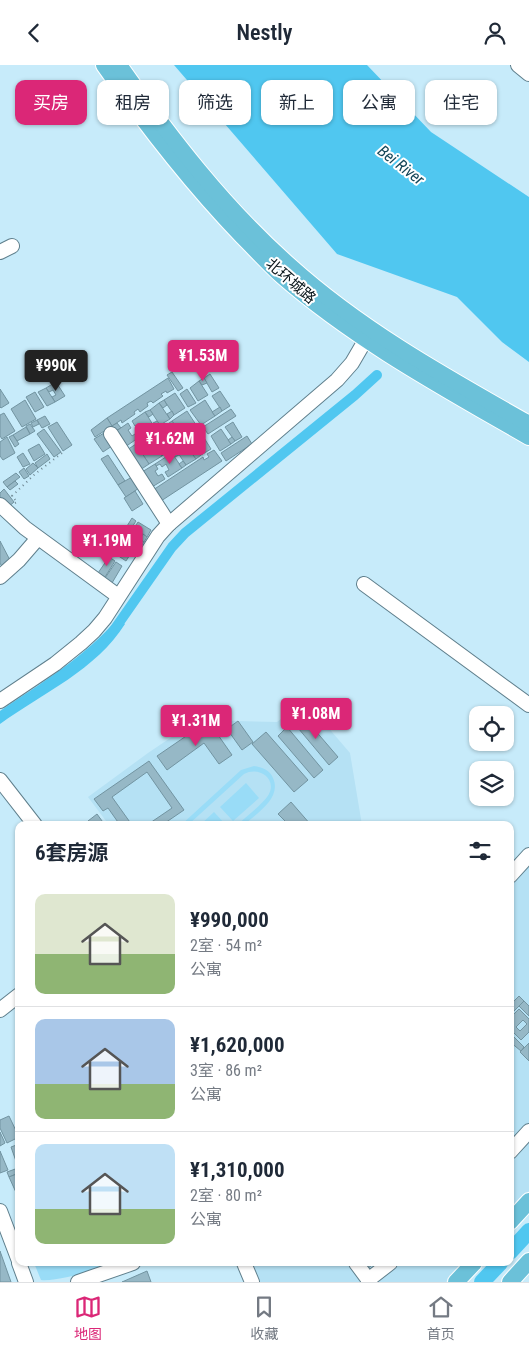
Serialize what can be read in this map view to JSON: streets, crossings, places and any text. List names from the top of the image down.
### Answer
{
  "streets": {
    "main road": ["北环城路"]
  },
  "water": ["Bei River"],
  "page": {
    "header": "Nestly",
    "chip": [
      "买房",
      "租房",
      "筛选",
      "新上",
      "公寓",
      "住宅"
    ],
    "price": [
      "¥1.53M",
      "¥990K",
      "¥1.62M",
      "¥1.19M",
      "¥1.08M",
      "¥1.31M"
    ],
    "heading": "6套房源",
    "list": [
      {
        "name": "¥990,000",
        "note": "2室 · 54 m² · 公寓"
      },
      {
        "name": "¥1,620,000",
        "note": "3室 · 86 m² · 公寓"
      },
      {
        "name": "¥1,310,000",
        "note": "2室 · 80 m² · 公寓"
      }
    ],
    "tabs": ["地图", "收藏", "首页"]
  }
}
